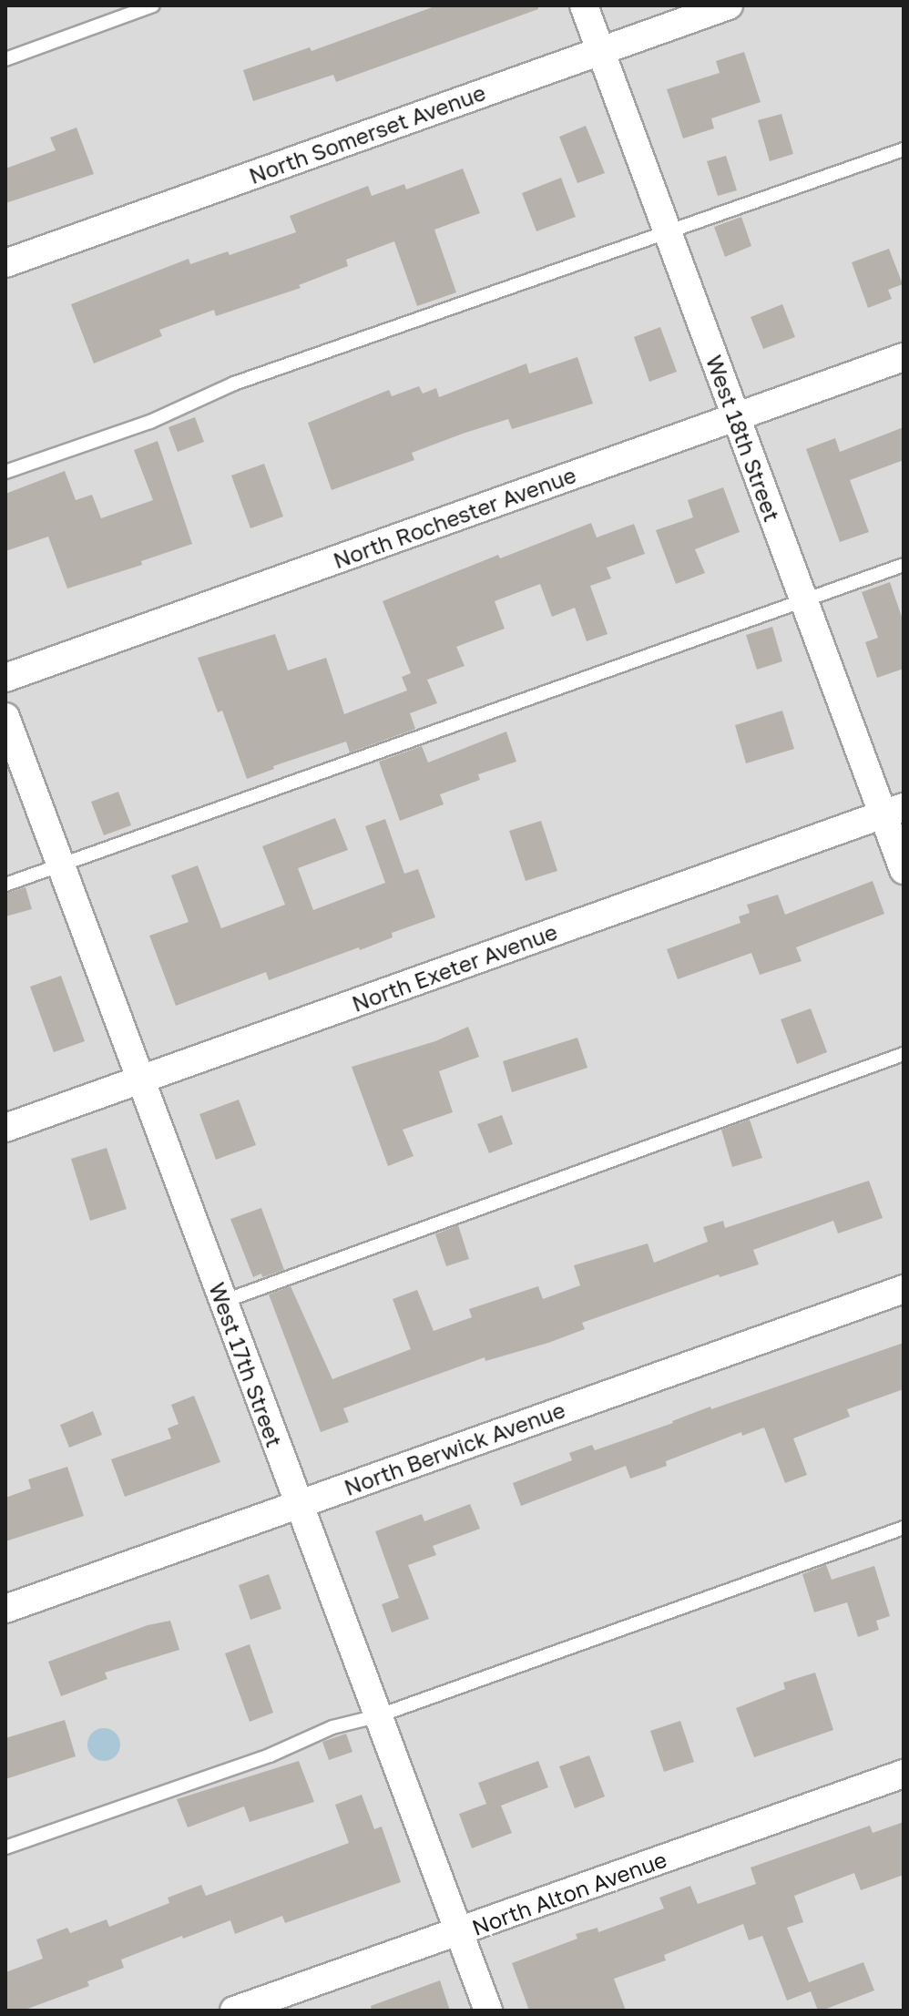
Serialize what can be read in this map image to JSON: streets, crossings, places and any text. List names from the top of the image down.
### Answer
{
  "streets": {
    "street": [
      "North Somerset Avenue",
      "West 18th Street",
      "North Rochester Avenue",
      "North Exeter Avenue",
      "West 17th Street",
      "North Berwick Avenue",
      "North Alton Avenue"
    ]
  },
  "crossings": [
    ["North Somerset Avenue", "West 18th Street"],
    ["West 18th Street", "North Rochester Avenue"],
    ["West 18th Street", "North Exeter Avenue"],
    ["North Exeter Avenue", "West 17th Street"],
    ["West 17th Street", "North Berwick Avenue"],
    ["West 17th Street", "North Alton Avenue"]
  ]
}
